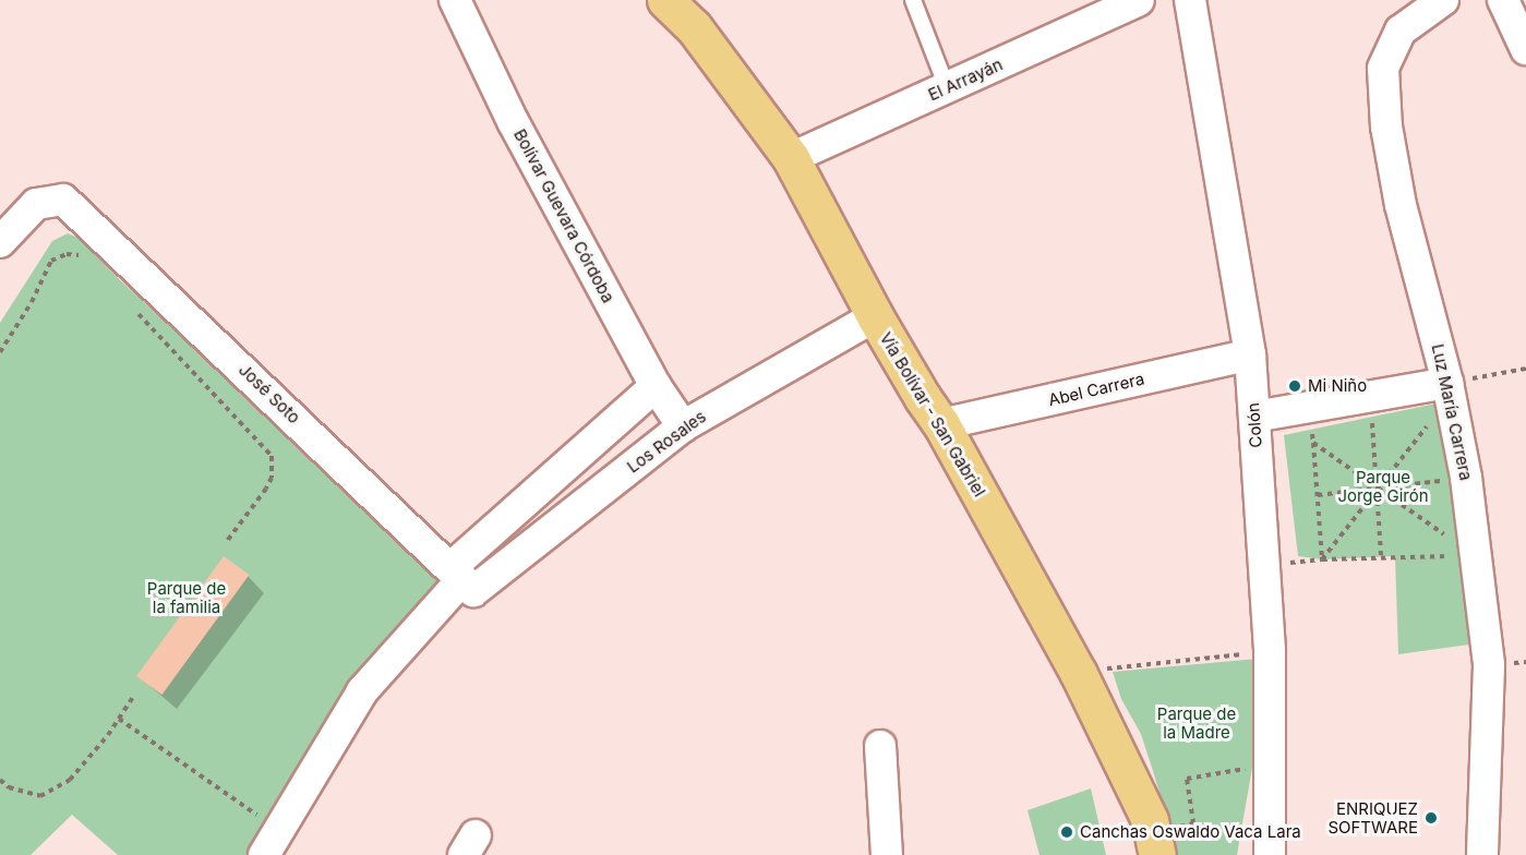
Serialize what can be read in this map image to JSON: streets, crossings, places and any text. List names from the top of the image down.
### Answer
{
  "streets": {
    "highway": ["Vía Bolívar - San Gabriel"],
    "street": [
      "El Arrayán",
      "Bolívar Guevara Córdoba",
      "Abel Carrera",
      "José Soto",
      "Luz María Carrera",
      "Colón",
      "Los Rosales"
    ]
  },
  "crossings": [
    ["El Arrayán", "Vía Bolívar - San Gabriel"],
    ["Bolívar Guevara Córdoba", "Los Rosales"],
    ["Abel Carrera", "Vía Bolívar - San Gabriel"],
    ["Abel Carrera", "Colón"],
    ["José Soto", "Los Rosales"],
    ["Vía Bolívar - San Gabriel", "Los Rosales"]
  ],
  "parks": ["Parque Jorge Girón", "Parque de la familia", "Parque de la Madre"],
  "places": ["Mi Niño", "ENRIQUEZ SOFTWARE", "Canchas Oswaldo Vaca Lara"]
}
